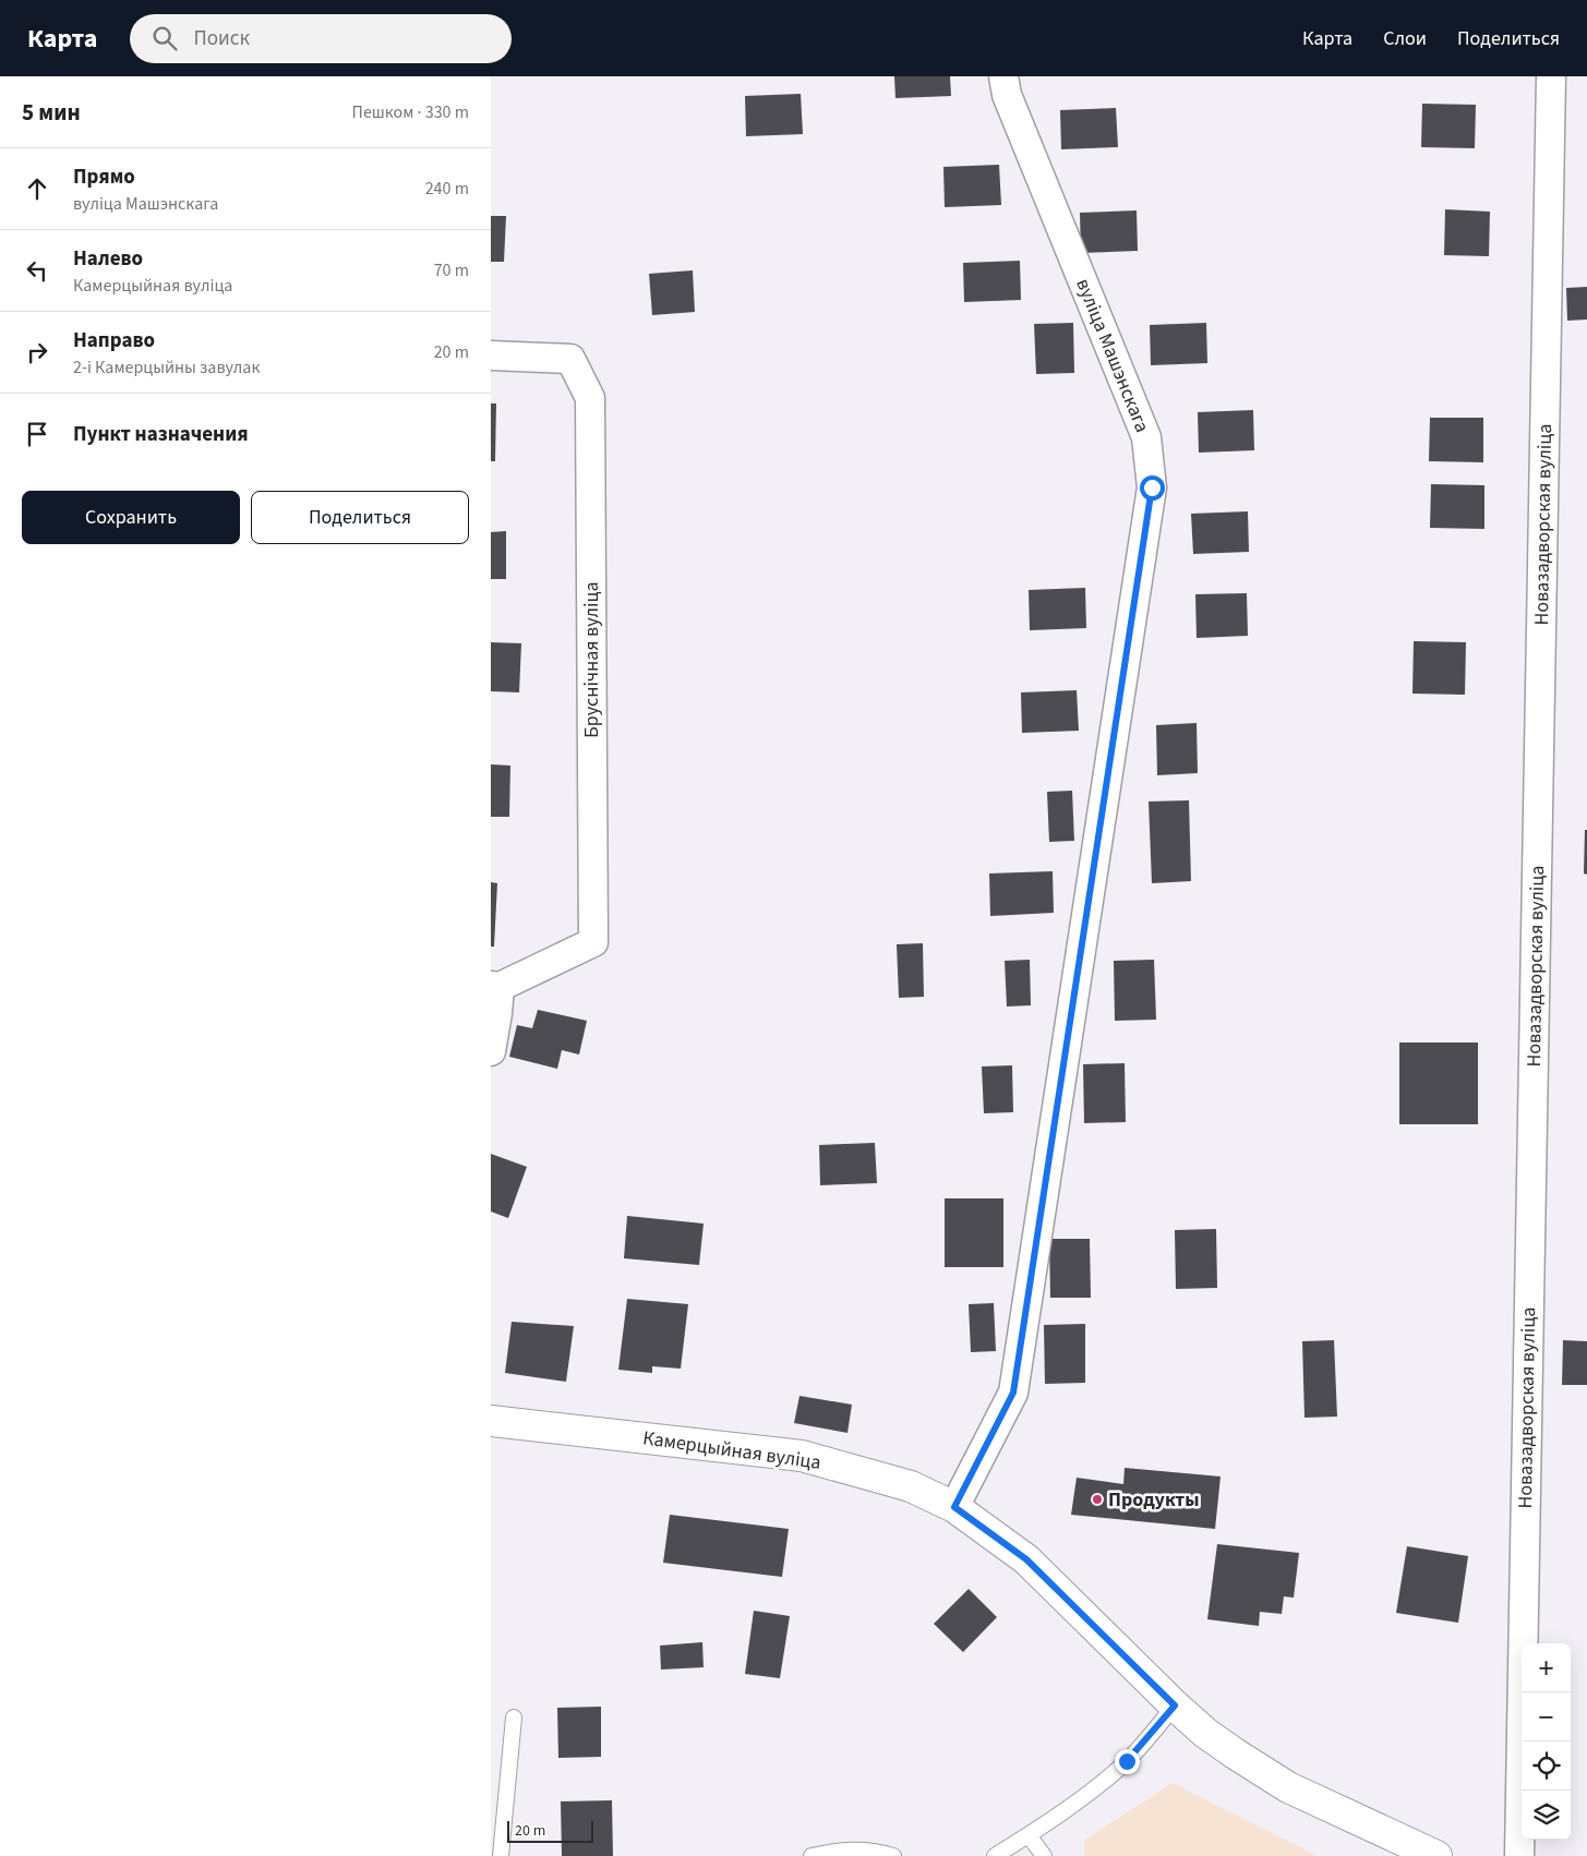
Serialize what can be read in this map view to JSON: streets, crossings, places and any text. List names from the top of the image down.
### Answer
{
  "streets": {
    "main road": ["Камерцыйная вуліца"],
    "street": ["вуліца Машэнскага", "Новазадворская вуліца", "Бруснічная вуліца"]
  },
  "crossings": [
    ["вуліца Машэнскага", "Камерцыйная вуліца"]
  ],
  "places": ["Продукты"],
  "scale_bar": "20 m",
  "page": {
    "header": "Карта",
    "search": "Поиск",
    "nav": ["Карта", "Слои", "Поделиться"],
    "heading": ["5 мин", "Пешком · 330 m"],
    "list": [
      ["Прямо", "вуліца Машэнскага", "240 m"],
      ["Налево", "Камерцыйная вуліца", "70 m"],
      ["Направо", "2-і Камерцыйны завулак", "20 m"],
      "Пункт назначения"
    ],
    "buttons": ["Сохранить", "Поделиться"],
    "map_buttons": ["+", "−"],
    "scale": "20 m"
  }
}
